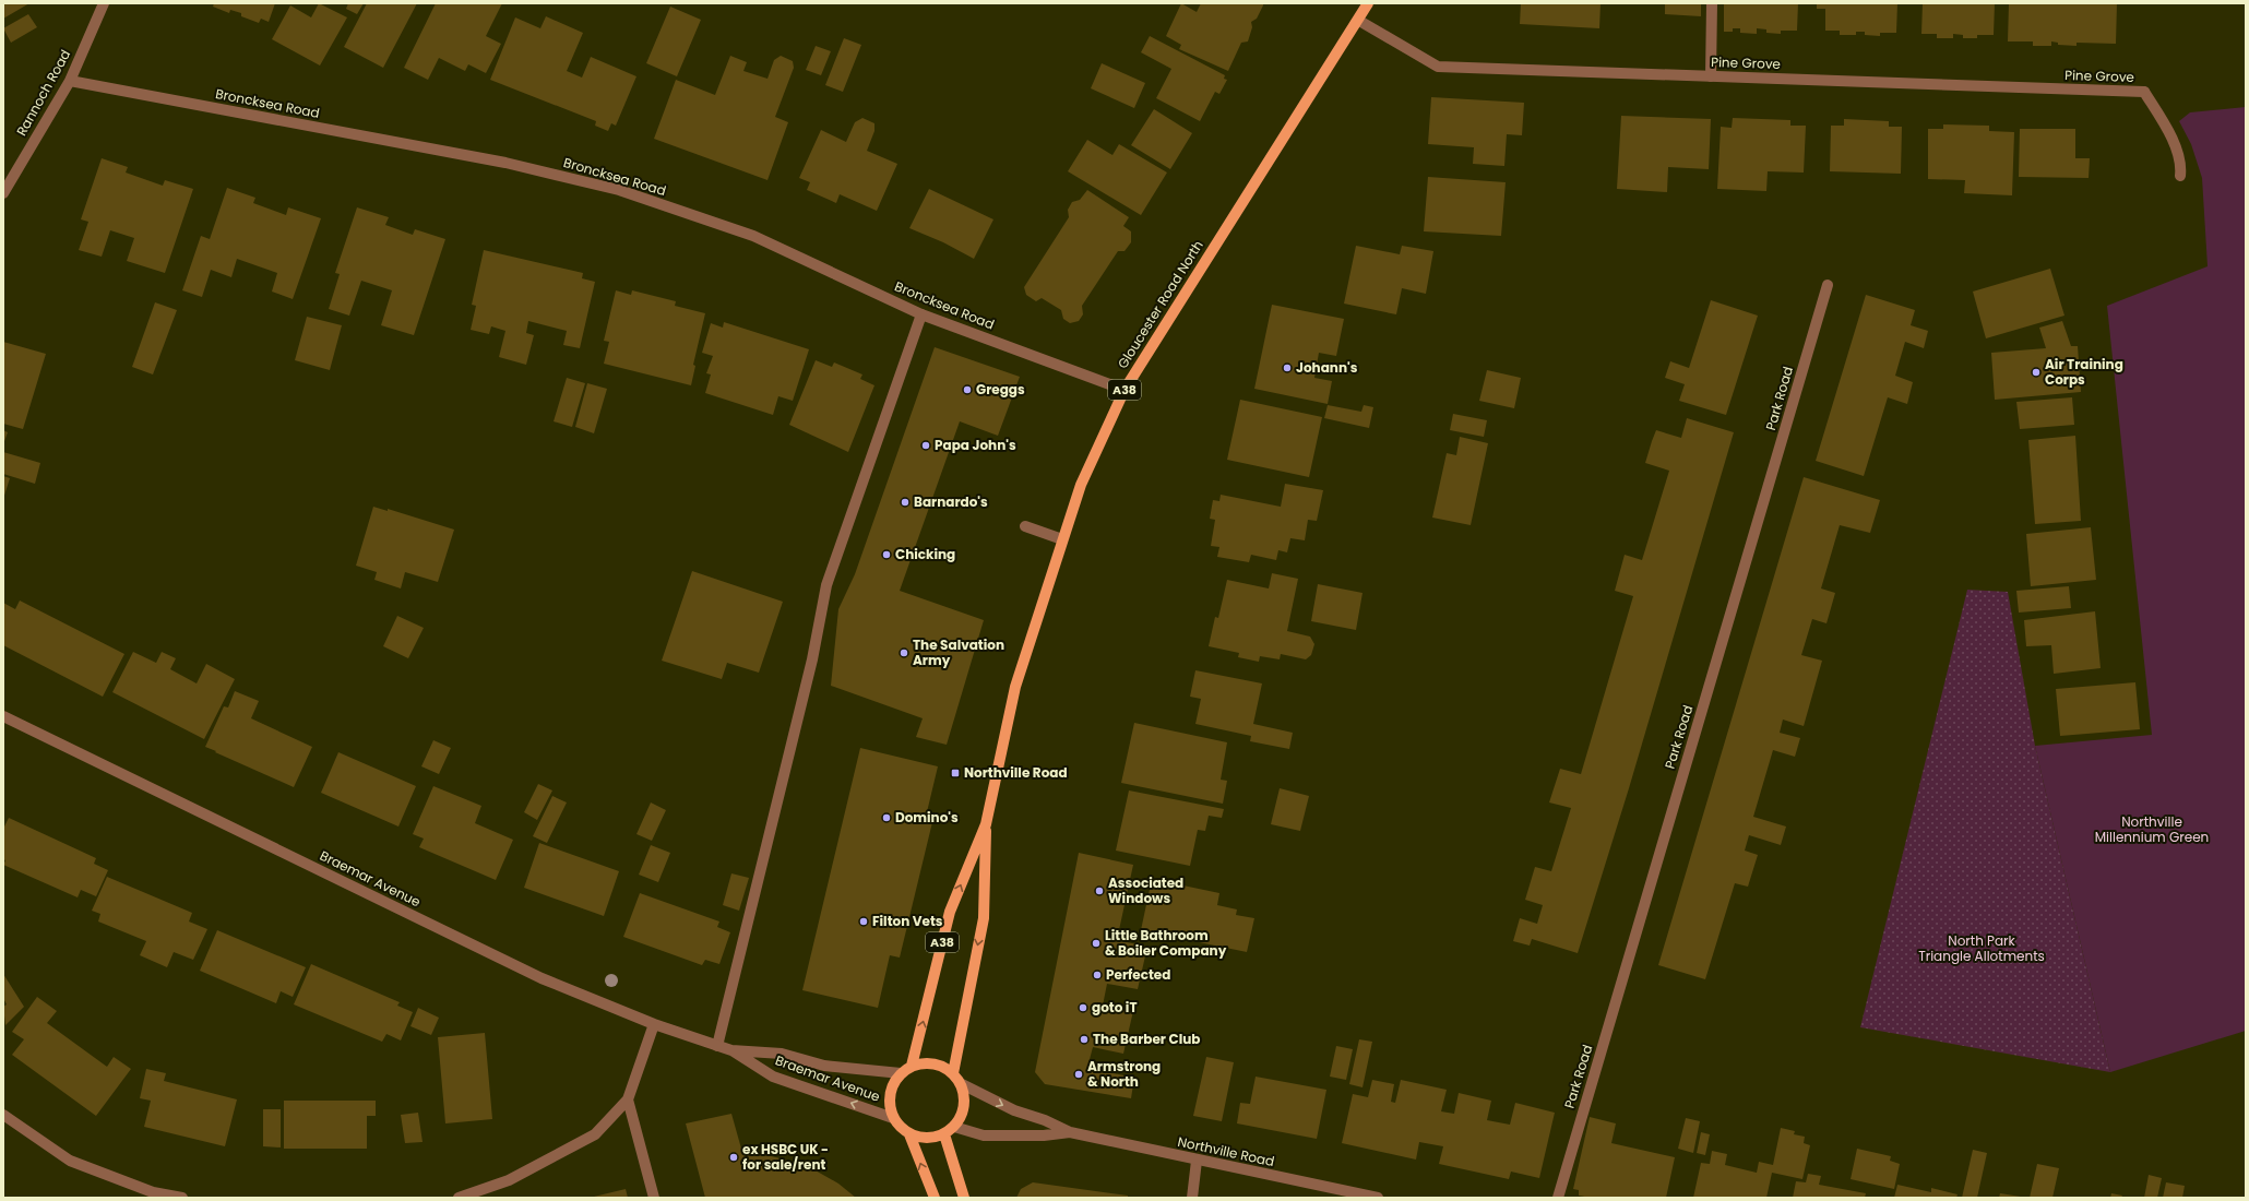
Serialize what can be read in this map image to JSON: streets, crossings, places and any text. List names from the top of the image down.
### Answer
{
  "streets": {
    "main road": ["Gloucester Road North", "A38"],
    "street": [
      "Pine Grove",
      "Rannoch Road",
      "Broncksea Road",
      "Park Road",
      "Braemar Avenue",
      "Northville Road"
    ]
  },
  "crossings": [
    ["Pine Grove", "Gloucester Road North"],
    ["Rannoch Road", "Broncksea Road"],
    ["Broncksea Road", "Gloucester Road North"],
    ["Gloucester Road North", "Braemar Avenue"],
    ["Gloucester Road North", "Northville Road"],
    ["Braemar Avenue", "Northville Road"]
  ],
  "parks": ["Northville Millennium Green", "North Park Triangle Allotments"],
  "places": {
    "other": [
      "Johann's",
      "Air Training Corps",
      "Greggs",
      "Papa John's",
      "Barnardo's",
      "Chicking",
      "The Salvation Army",
      "Domino's",
      "Associated Windows",
      "Filton Vets",
      "Little Bathroom & Boiler Company",
      "Perfected",
      "goto iT",
      "The Barber Club",
      "Armstrong & North",
      "ex HSBC UK - for sale/rent"
    ],
    "transit": ["Northville Road"]
  }
}
